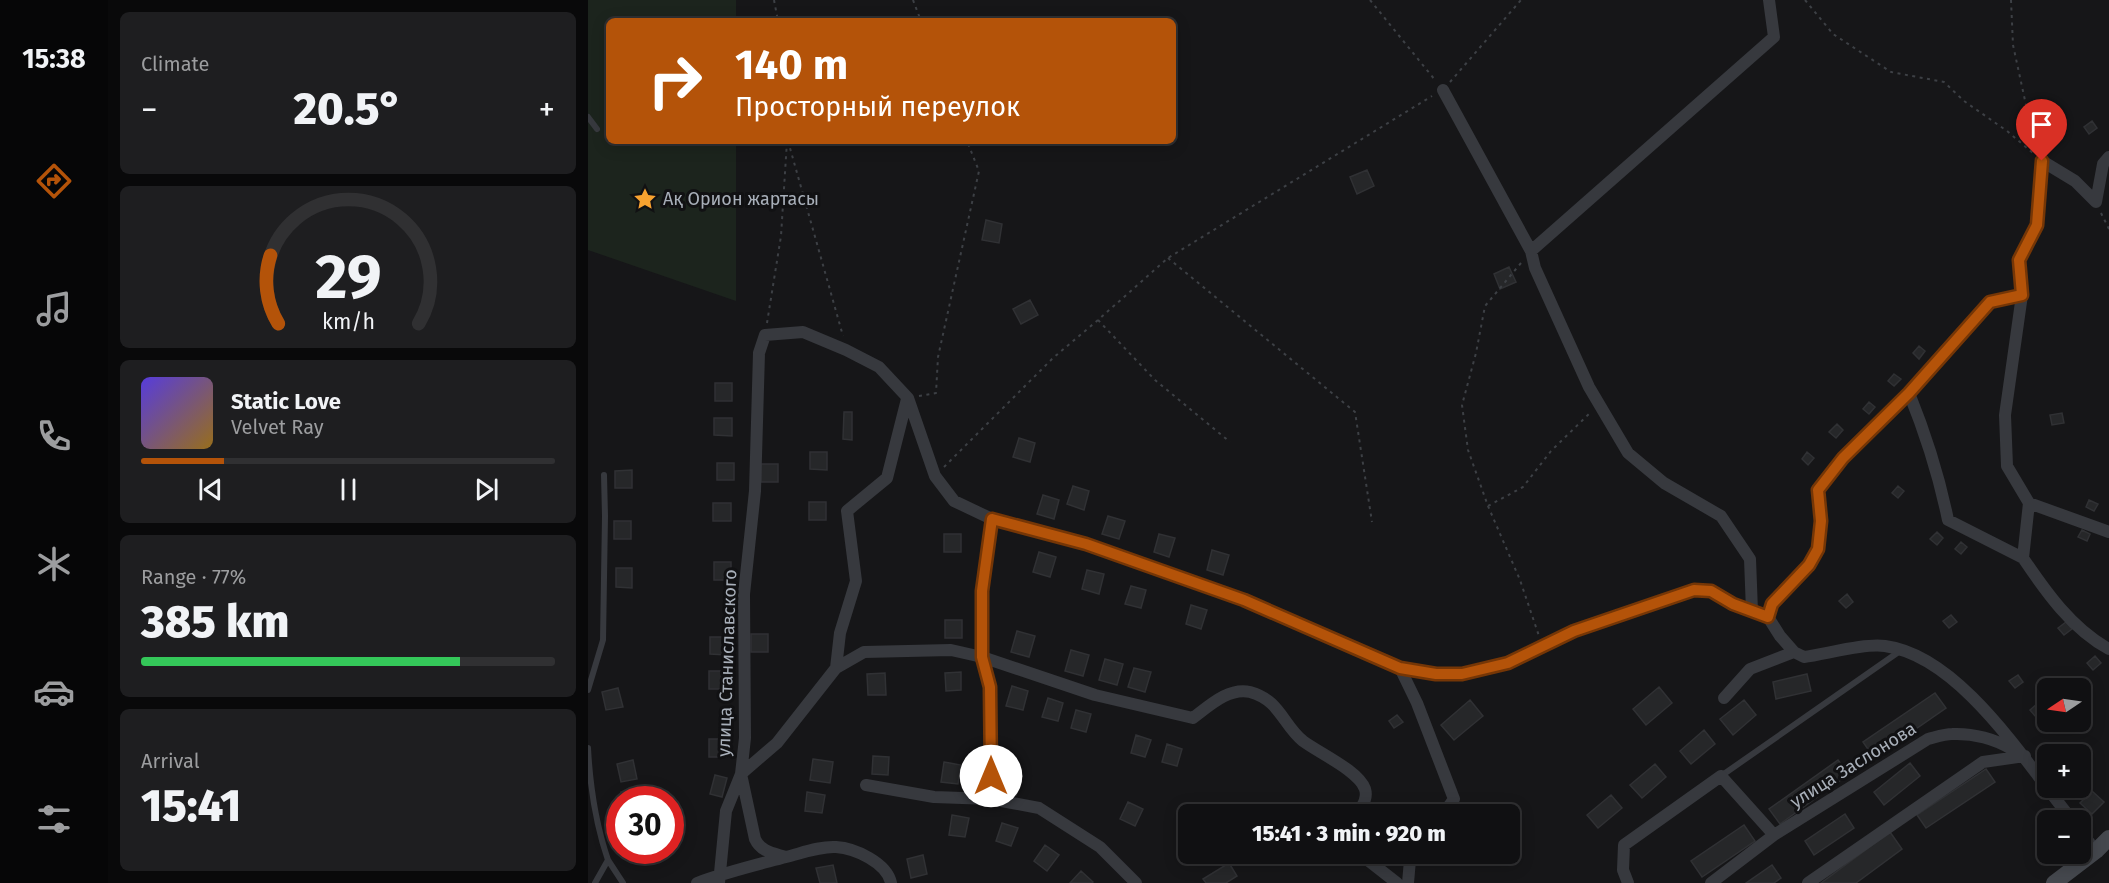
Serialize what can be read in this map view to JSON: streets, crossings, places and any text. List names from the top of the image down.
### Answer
{
  "streets": {
    "street": ["улица Станиславского", "улица Заслонова"]
  },
  "places": {
    "place": ["Ақ Орион жартасы"]
  },
  "north": "left",
  "page": {
    "tabs": "15:38",
    "tile": [
      "Climate",
      ["Range · 77%", "385 km"],
      ["Arrival", "15:41"]
    ],
    "turn": ["140 m", "Просторный переулок"],
    "heat": ["−", "20.5°", "+"],
    "song": ["Static Love", "Velvet Ray"],
    "map_buttons": ["+", "−"],
    "limit": "30",
    "trip": "15:41 · 3 min · 920 m",
    "gauge": ["29", "km/h"]
  }
}
